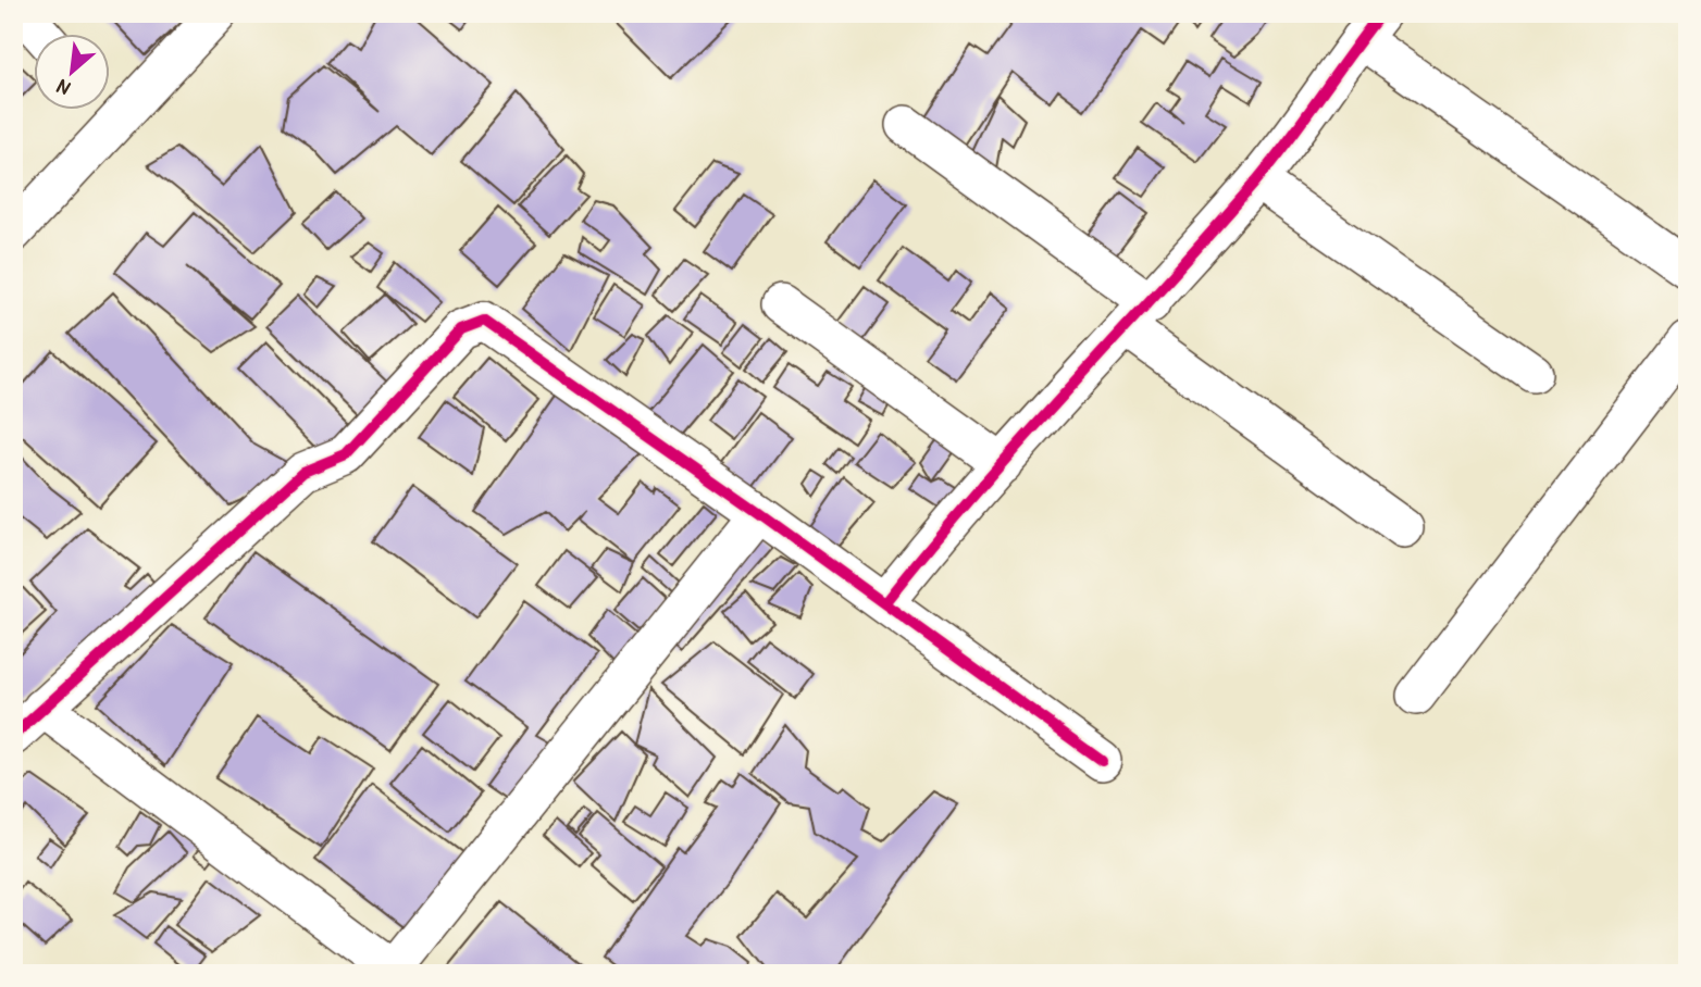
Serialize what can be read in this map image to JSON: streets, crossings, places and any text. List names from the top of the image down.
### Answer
{
  "north": "bottom left"
}
